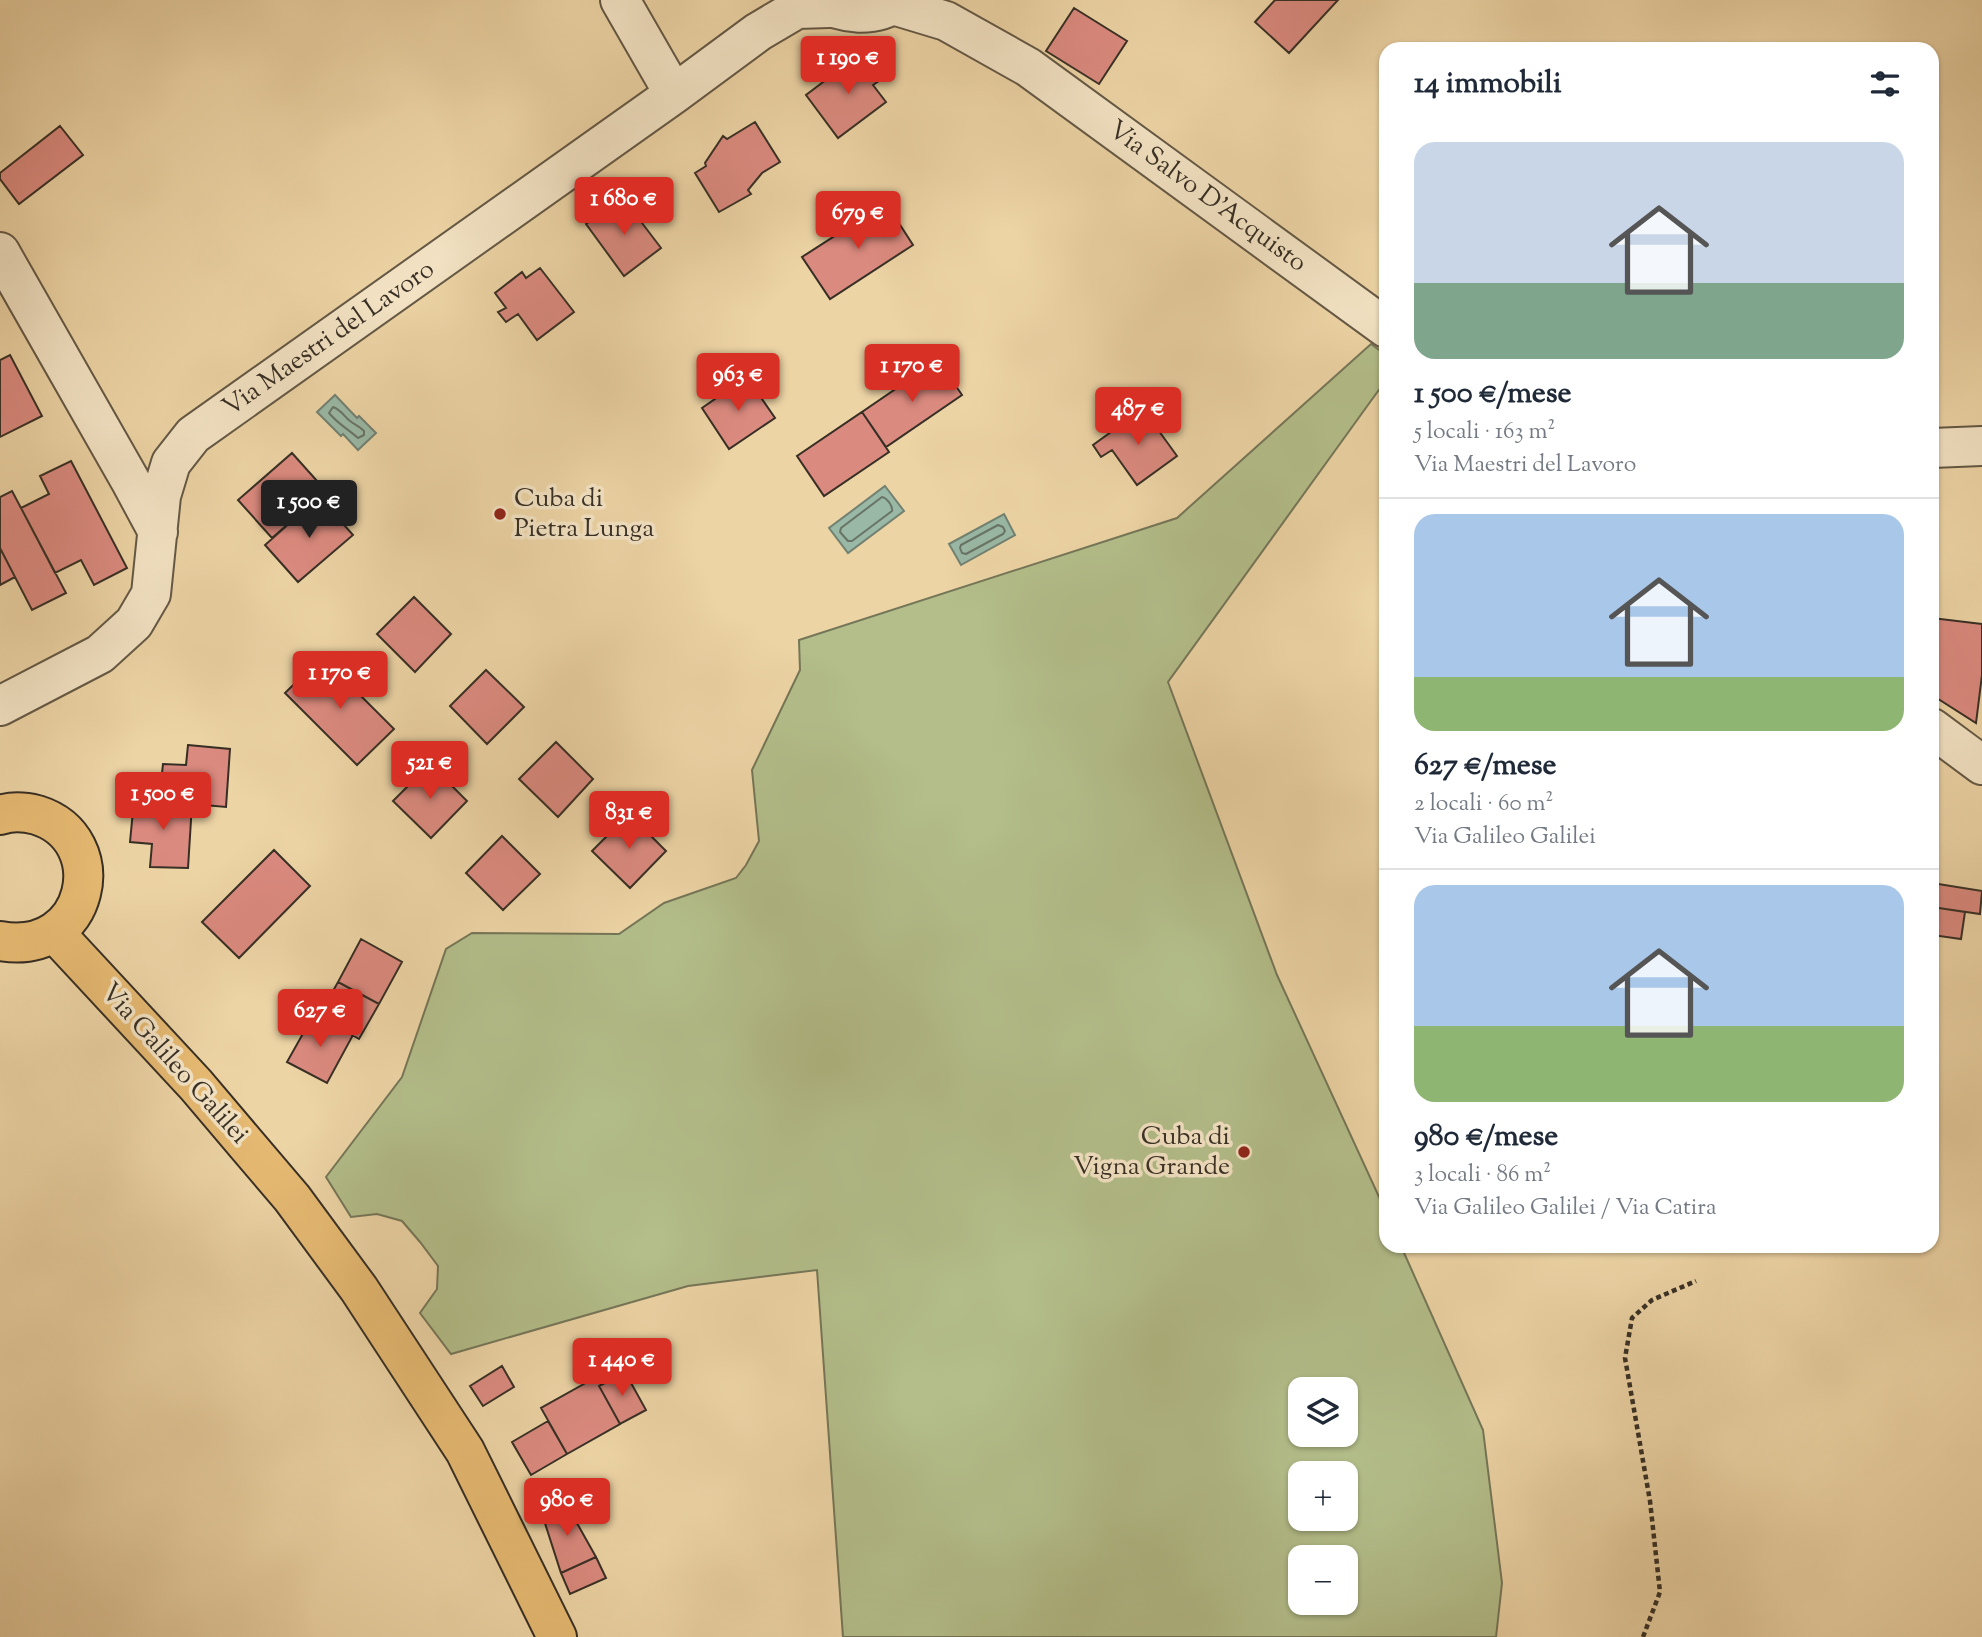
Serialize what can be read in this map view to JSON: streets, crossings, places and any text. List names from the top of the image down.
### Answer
{
  "streets": {
    "main road": ["Via Galileo Galilei"],
    "street": ["Via Salvo D'Acquisto", "Via Maestri del Lavoro"]
  },
  "places": ["Cuba di Pietra Lunga", "Cuba di Vigna Grande"],
  "page": {
    "price": [
      "1 190 €",
      "1 680 €",
      "679 €",
      "1 170 €",
      "963 €",
      "487 €",
      "1 500 €",
      "1 170 €",
      "521 €",
      "1 500 €",
      "831 €",
      "627 €",
      "1 440 €",
      "980 €"
    ],
    "heading": "14 immobili",
    "list": [
      {
        "name": "1 500 €/mese",
        "note": "5 locali · 163 m² · Via Maestri del Lavoro"
      },
      {
        "name": "627 €/mese",
        "note": "2 locali · 60 m² · Via Galileo Galilei"
      },
      {
        "name": "980 €/mese",
        "note": "3 locali · 86 m² · Via Galileo Galilei / Via Catira"
      }
    ],
    "map_buttons": ["+", "−"]
  }
}
